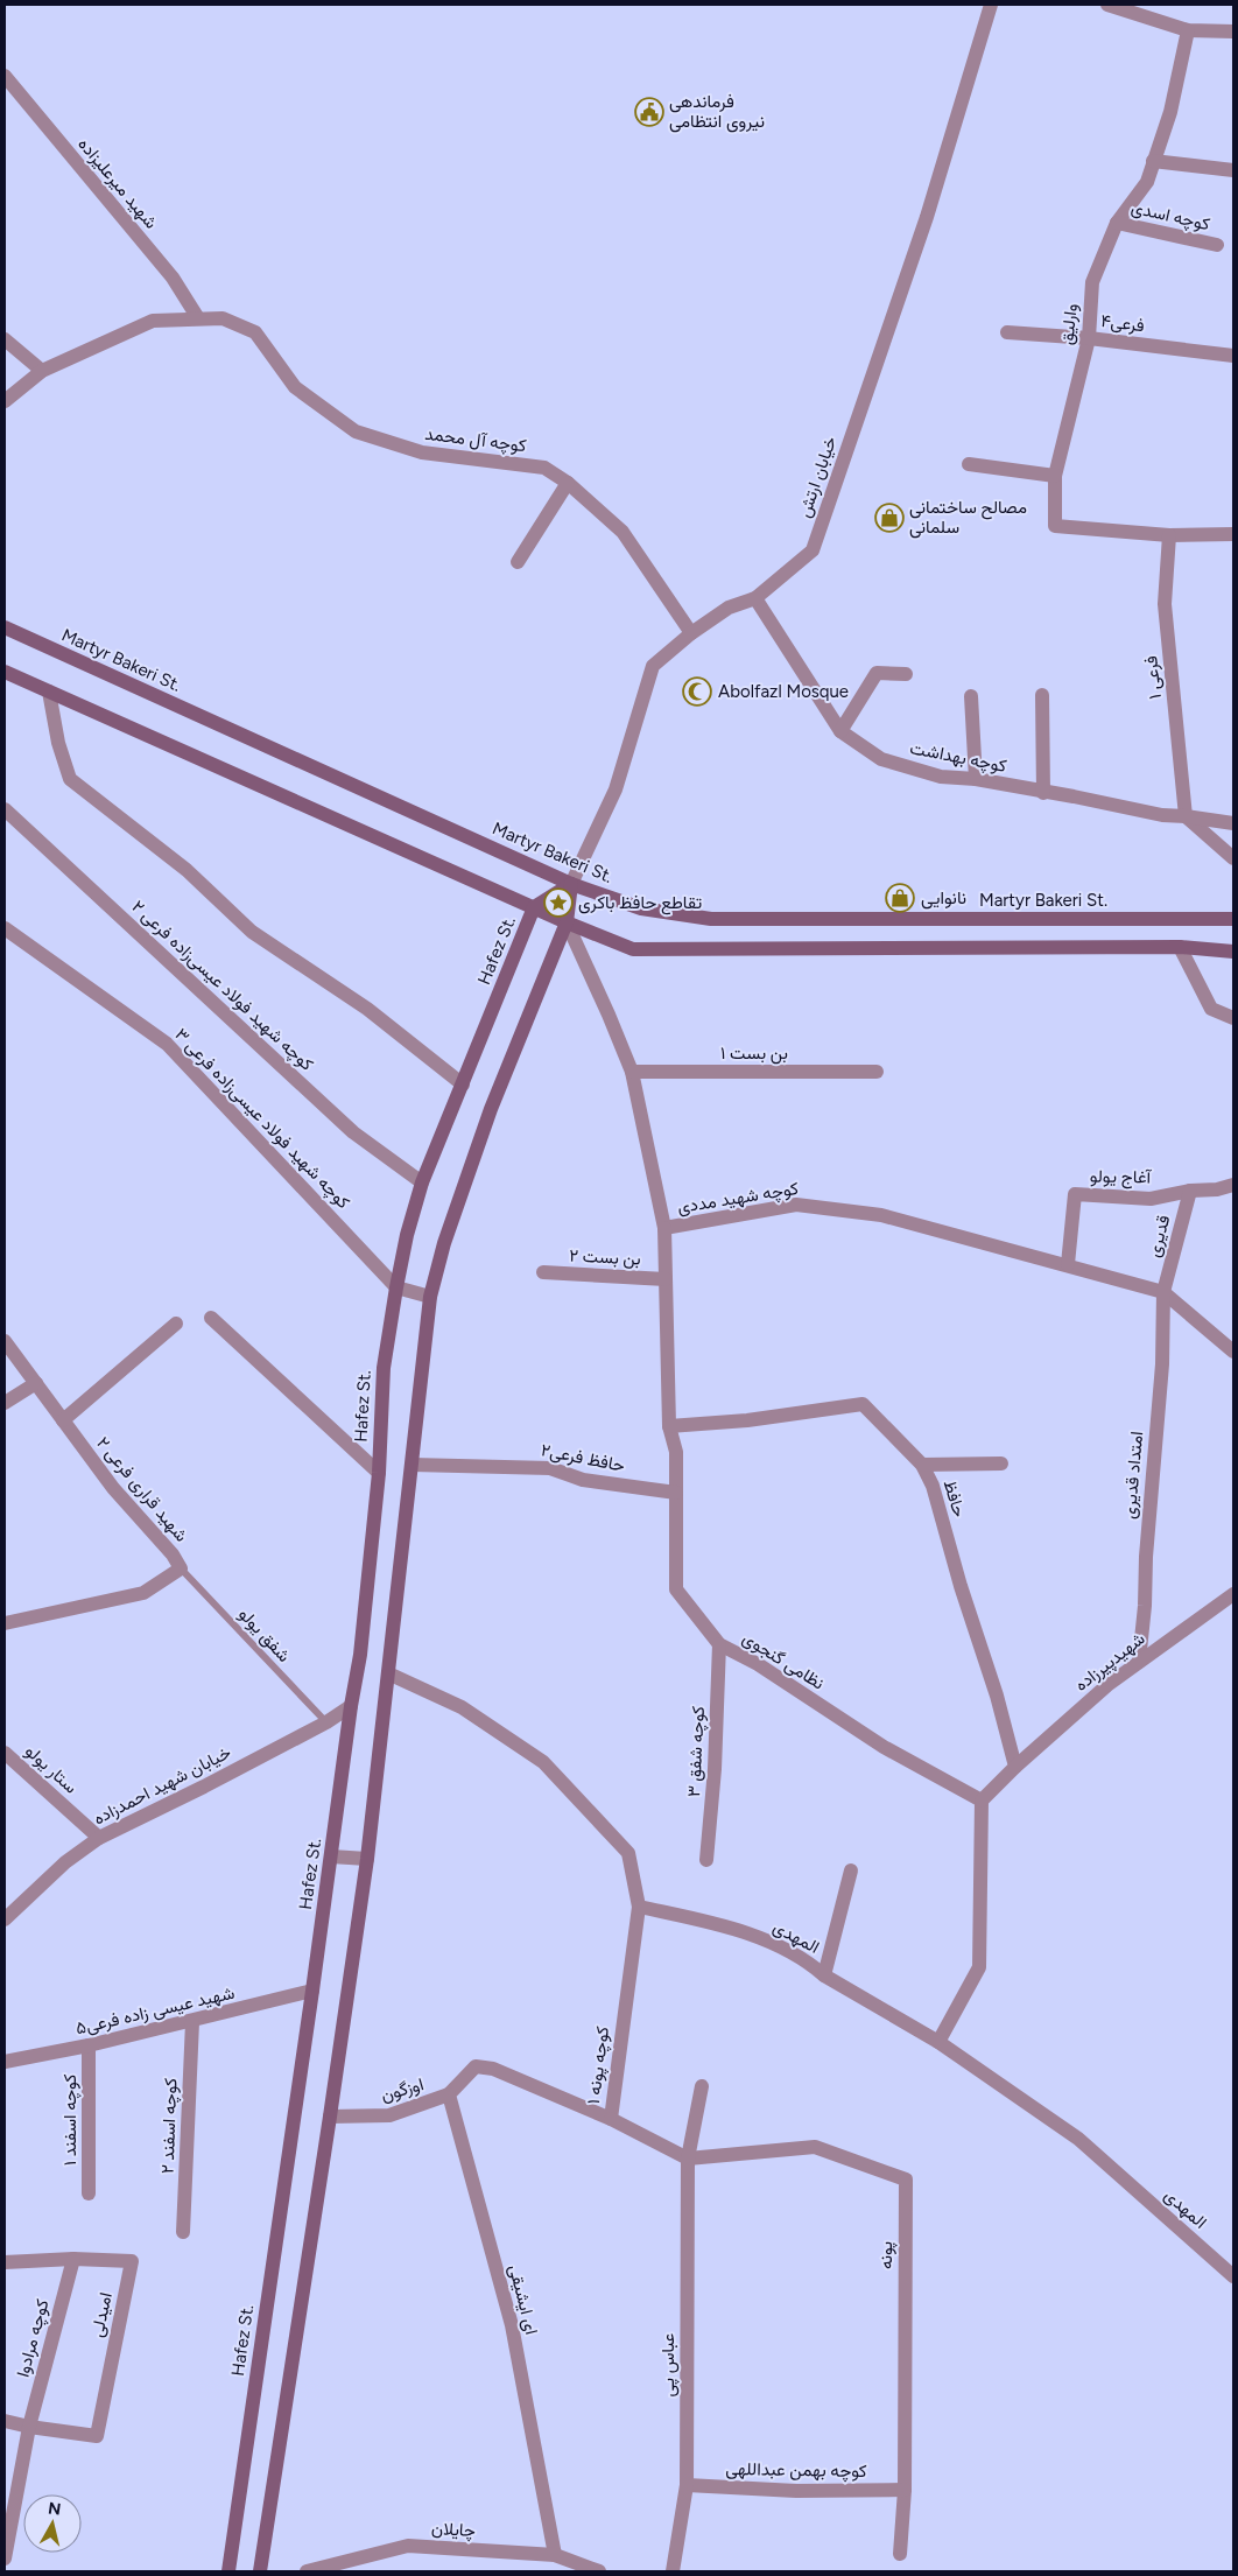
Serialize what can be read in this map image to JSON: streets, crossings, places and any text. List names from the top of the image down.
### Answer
{
  "streets": {
    "main road": ["Martyr Bakeri St.", "Hafez St."],
    "street": [
      "شهید میرعلیزاده",
      "کوچه اسدی",
      "فرعی۴",
      "وارلیق",
      "کوچه آل محمد",
      "خیابان ارتش",
      "فرعی ۱",
      "کوچه بهداشت",
      "کوچه شهید فولاد عیسی‌زاده فرعی ۲",
      "بن بست ۱",
      "کوچه شهید فولاد عیسی‌زاده فرعی ۳",
      "آغاج یولو",
      "کوچه شهید مددی",
      "قدیری",
      "بن بست ۲",
      "حافظ فرعی۲",
      "امتداد قدیری",
      "شهید قراری فرعی ۲",
      "حافظ",
      "نظامی گنجوی",
      "شهیدپیرزاده",
      "کوچه شفق ۳",
      "ستار یولو",
      "خیابان شهید احمدزاده",
      "المهدی",
      "شهید عیسی زاده فرعی۵",
      "کوچه پونه ۱",
      "اوزگون",
      "کوچه اسفند ۱",
      "کوچه اسفند ۲",
      "پونه",
      "ای ایشیقی",
      "امیدلی",
      "کوچه مرادوا",
      "عباس پی",
      "کوچه بهمن عبداللهی",
      "چایلان"
    ],
    "lane": ["شفق یولو"]
  },
  "crossings": [
    ["شهید میرعلیزاده", "کوچه آل محمد"],
    ["کوچه اسدی", "وارلیق"],
    ["فرعی۴", "وارلیق"],
    ["وارلیق", "فرعی ۱"],
    ["کوچه آل محمد", "خیابان ارتش"],
    ["خیابان ارتش", "Martyr Bakeri St."],
    ["خیابان ارتش", "کوچه بهداشت"],
    ["خیابان ارتش", "Hafez St."],
    ["Martyr Bakeri St.", "Hafez St."],
    ["فرعی ۱", "کوچه بهداشت"],
    ["Hafez St.", "کوچه شهید فولاد عیسی‌زاده فرعی ۲"],
    ["Hafez St.", "کوچه شهید فولاد عیسی‌زاده فرعی ۳"],
    ["Hafez St.", "خیابان شهید احمدزاده"],
    ["Hafez St.", "شهید عیسی زاده فرعی۵"],
    ["بن بست ۱", "کوچه شهید مددی"],
    ["آغاج یولو", "کوچه شهید مددی"],
    ["آغاج یولو", "قدیری"],
    ["کوچه شهید مددی", "قدیری"],
    ["کوچه شهید مددی", "امتداد قدیری"],
    ["کوچه شهید مددی", "نظامی گنجوی"],
    ["قدیری", "امتداد قدیری"],
    ["بن بست ۲", "نظامی گنجوی"],
    ["حافظ فرعی۲", "نظامی گنجوی"],
    ["امتداد قدیری", "شهیدپیرزاده"],
    ["شهید قراری فرعی ۲", "شفق یولو"],
    ["حافظ", "نظامی گنجوی"],
    ["حافظ", "شهیدپیرزاده"],
    ["شفق یولو", "خیابان شهید احمدزاده"],
    ["نظامی گنجوی", "کوچه شفق ۳"],
    ["ستار یولو", "خیابان شهید احمدزاده"],
    ["المهدی", "کوچه پونه ۱"],
    ["شهید عیسی زاده فرعی۵", "کوچه اسفند ۱"],
    ["شهید عیسی زاده فرعی۵", "کوچه اسفند ۲"],
    ["کوچه پونه ۱", "اوزگون"],
    ["کوچه پونه ۱", "ای ایشیقی"],
    ["اوزگون", "ای ایشیقی"],
    ["پونه", "عباس پی"],
    ["پونه", "کوچه بهمن عبداللهی"],
    ["ای ایشیقی", "چایلان"],
    ["امیدلی", "کوچه مرادوا"],
    ["عباس پی", "کوچه بهمن عبداللهی"]
  ],
  "places": {
    "public building": ["فرماندهی نیروی انتظامی"],
    "shop": ["مصالح ساختمانی سلمانی", "نانوایی"],
    "mosque": ["Abolfazl Mosque"],
    "place": ["تقاطع حافظ باکری"]
  },
  "north": "top"
}
